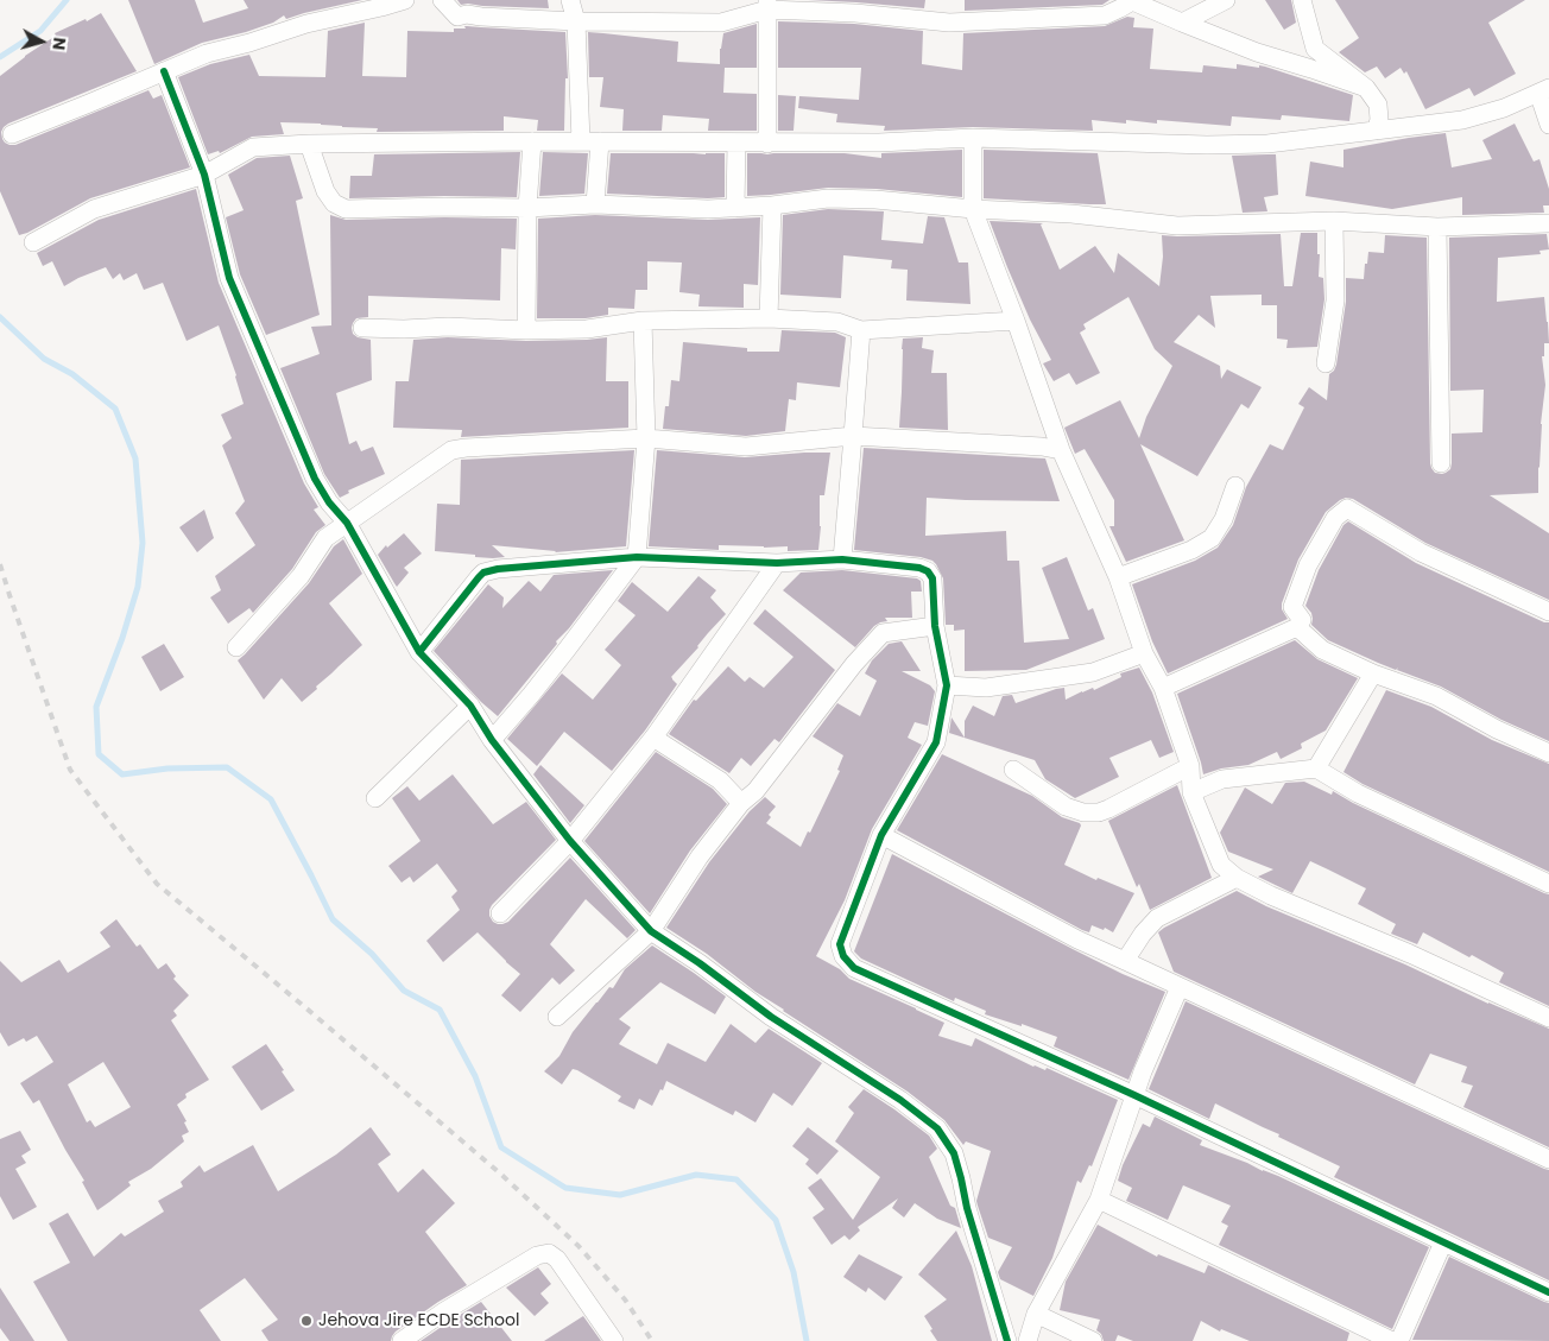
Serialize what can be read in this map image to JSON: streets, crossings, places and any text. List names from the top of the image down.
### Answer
{
  "places": ["Jehova Jire ECDE School"],
  "north": "right"
}
